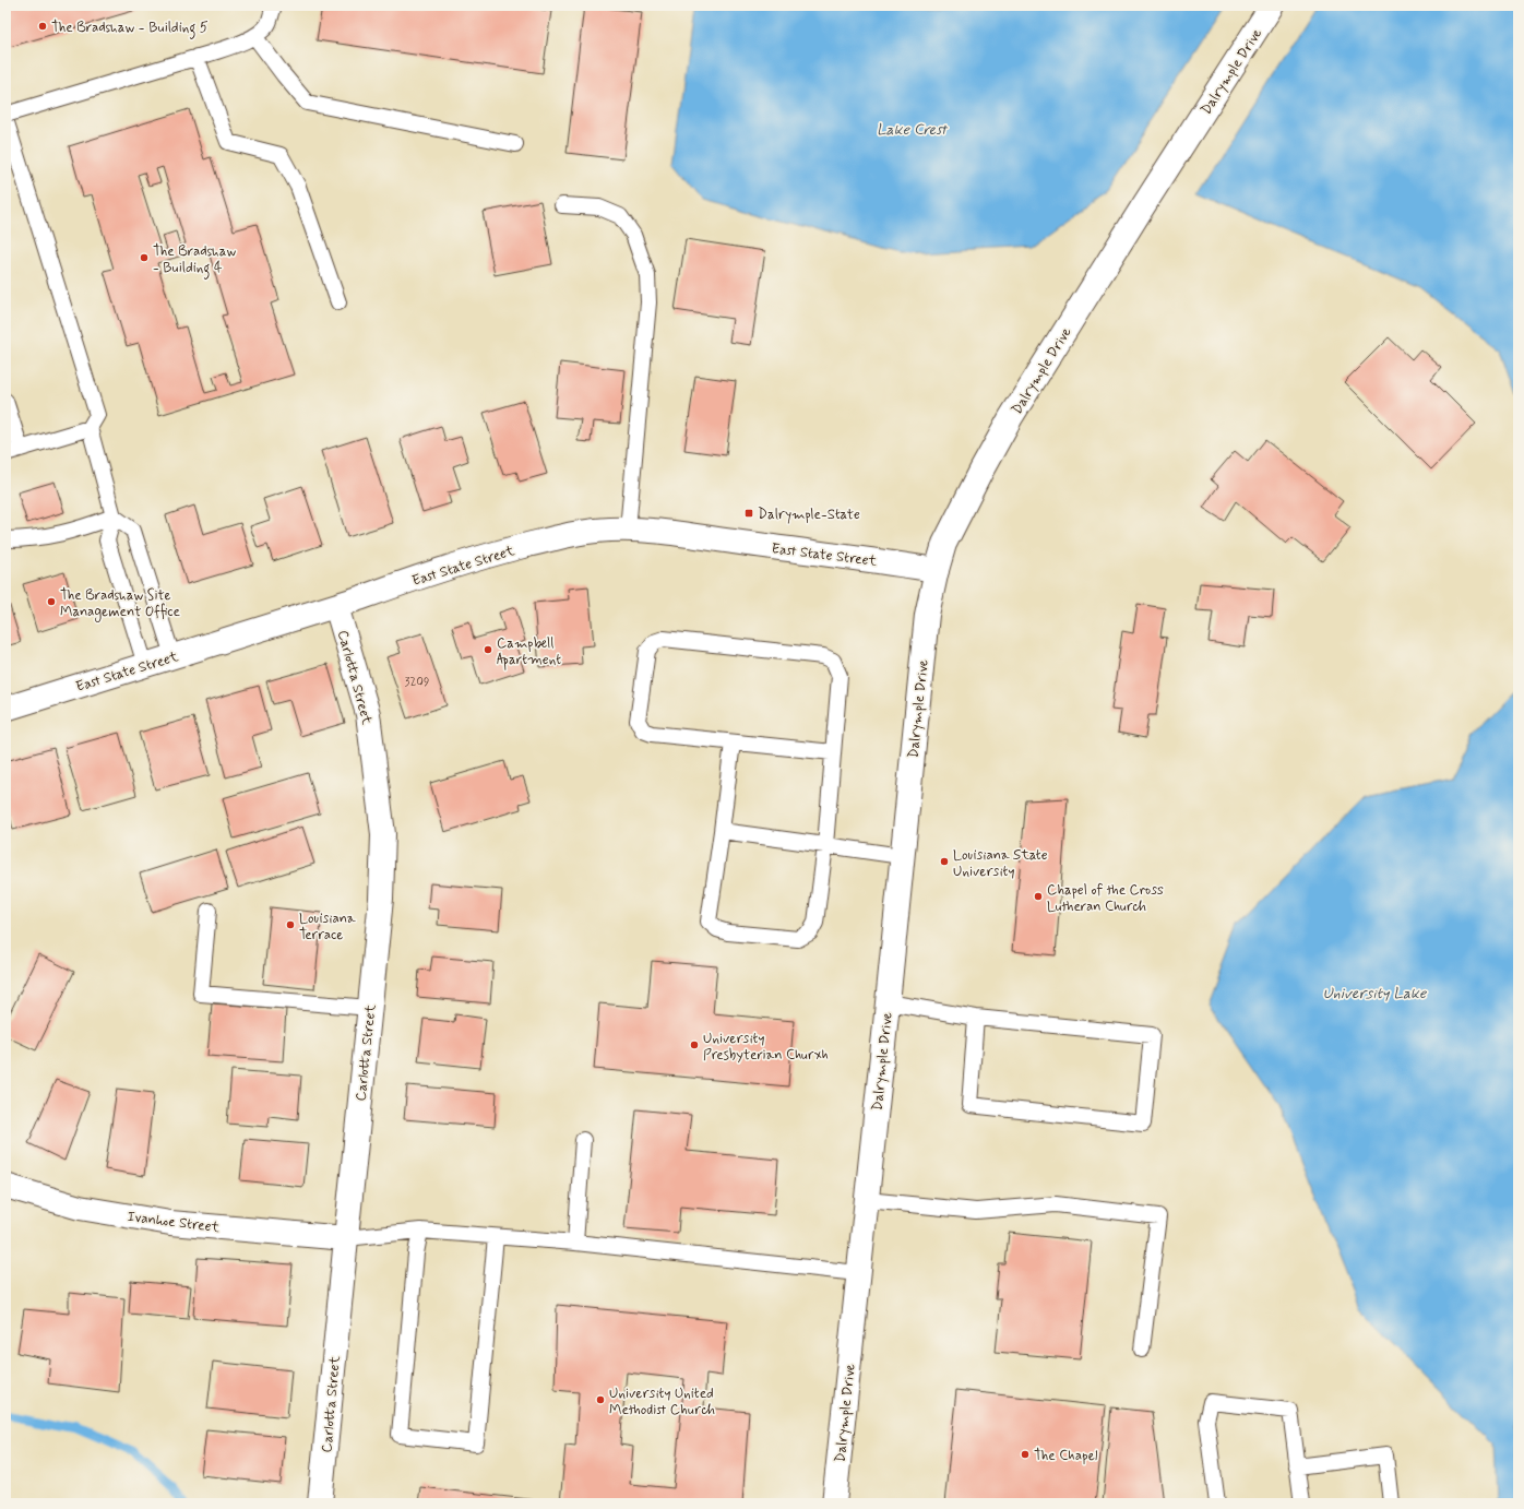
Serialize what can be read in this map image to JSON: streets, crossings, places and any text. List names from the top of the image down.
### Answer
{
  "streets": {
    "street": [
      "Dalrymple Drive",
      "East State Street",
      "Carlotta Street",
      "Ivanhoe Street"
    ]
  },
  "crossings": [
    ["Dalrymple Drive", "East State Street"],
    ["East State Street", "Carlotta Street"],
    ["Carlotta Street", "Ivanhoe Street"]
  ],
  "water": ["Lake Crest", "University Lake"],
  "places": {
    "other": [
      "The Bradshaw - Building 5",
      "The Bradshaw - Building 4",
      "The Bradshaw Site Management Office",
      "Campbell Apartment",
      "Louisiana State University",
      "Chapel of the Cross Lutheran Church",
      "Louisiana Terrace",
      "University Presbyterian Churxh",
      "University United Methodist Church",
      "The Chapel"
    ],
    "transit": ["Dalrymple-State"]
  },
  "house_numbers": ["3209"]
}
